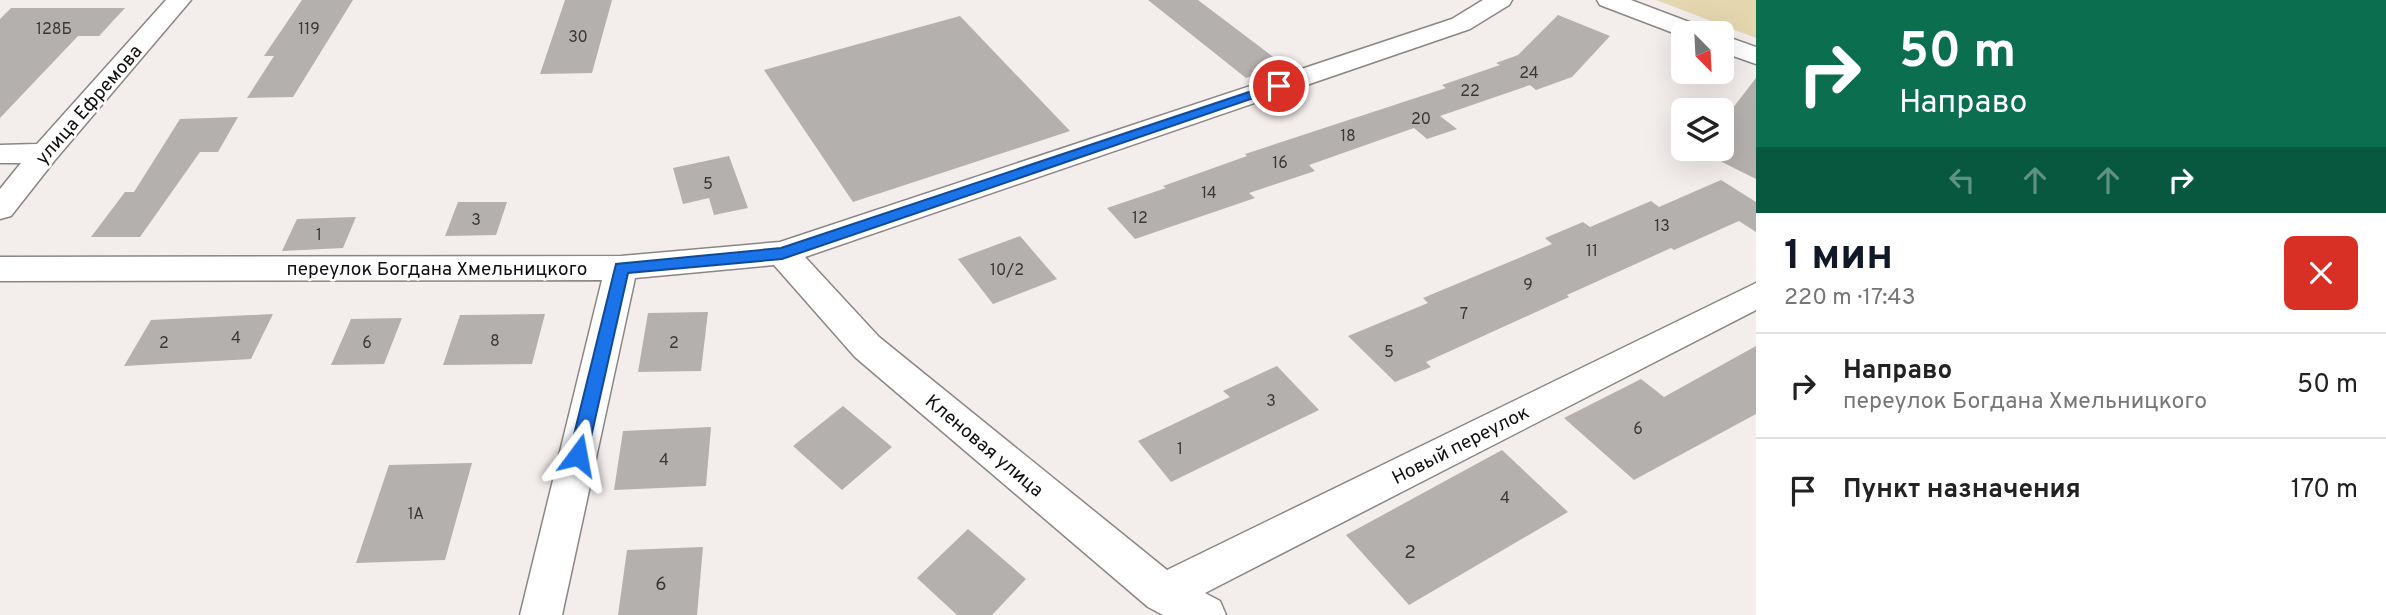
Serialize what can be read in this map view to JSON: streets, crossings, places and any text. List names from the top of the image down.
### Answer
{
  "streets": {
    "street": [
      "улица Ефремова",
      "переулок Богдана Хмельницкого",
      "Новый переулок",
      "Кленовая улица"
    ]
  },
  "crossings": [
    ["переулок Богдана Хмельницкого", "Кленовая улица"],
    ["Новый переулок", "Кленовая улица"]
  ],
  "house_numbers": [
    "128Б",
    "119",
    "30",
    "24",
    "22",
    "20",
    "18",
    "16",
    "5",
    "14",
    "12",
    "3",
    "13",
    "1",
    "11",
    "10/2",
    "9",
    "7",
    "4",
    "8",
    "2",
    "6",
    "2",
    "5",
    "3",
    "6",
    "1",
    "4",
    "4",
    "1А",
    "2",
    "6"
  ],
  "north": "bottom right",
  "page": {
    "turn": ["50 m", "Направо"],
    "heading": ["1 мин", "220 m · 17:43"],
    "list": [
      {
        "name": "Направо",
        "note": "переулок Богдана Хмельницкого",
        "value": "50 m"
      },
      {
        "name": "Пункт назначения",
        "value": "170 m"
      }
    ]
  }
}
